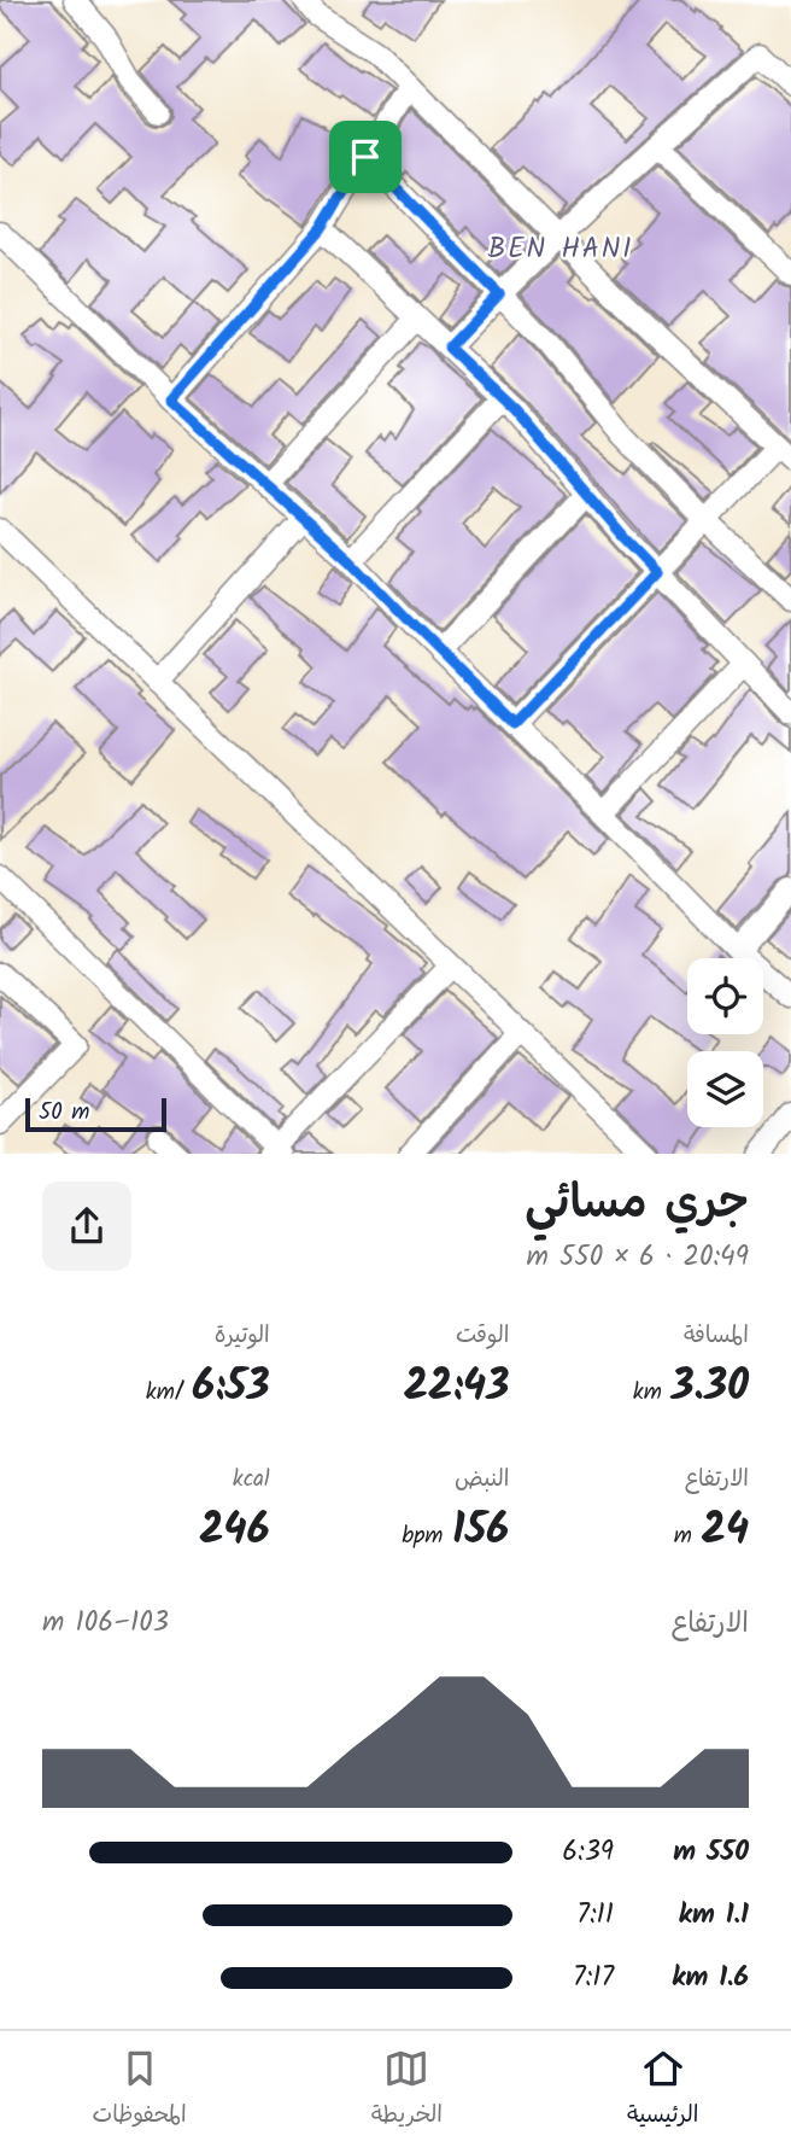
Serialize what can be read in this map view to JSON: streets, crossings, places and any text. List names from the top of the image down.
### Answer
{
  "districts": ["BEN HANI"],
  "scale_bar": "50 m",
  "page": {
    "scale": "50 m",
    "heading": ["جري مسائي", "20:49 · 6 × 550 m"],
    "stats": [
      ["المسافة", "3.30 km"],
      ["الوقت", "22:43"],
      ["الوتيرة", "6:53 /km"],
      ["الارتفاع", "24 m"],
      ["النبض", "156 bpm"],
      ["kcal", "246"]
    ],
    "chart": ["الارتفاع", "103–106 m"],
    "list": [
      {
        "name": "550 m",
        "note": "6:39"
      },
      {
        "name": "1.1 km",
        "note": "7:11"
      },
      {
        "name": "1.6 km",
        "note": "7:17"
      }
    ],
    "tabs": ["الرئيسية", "الخريطة", "المحفوظات"]
  }
}
